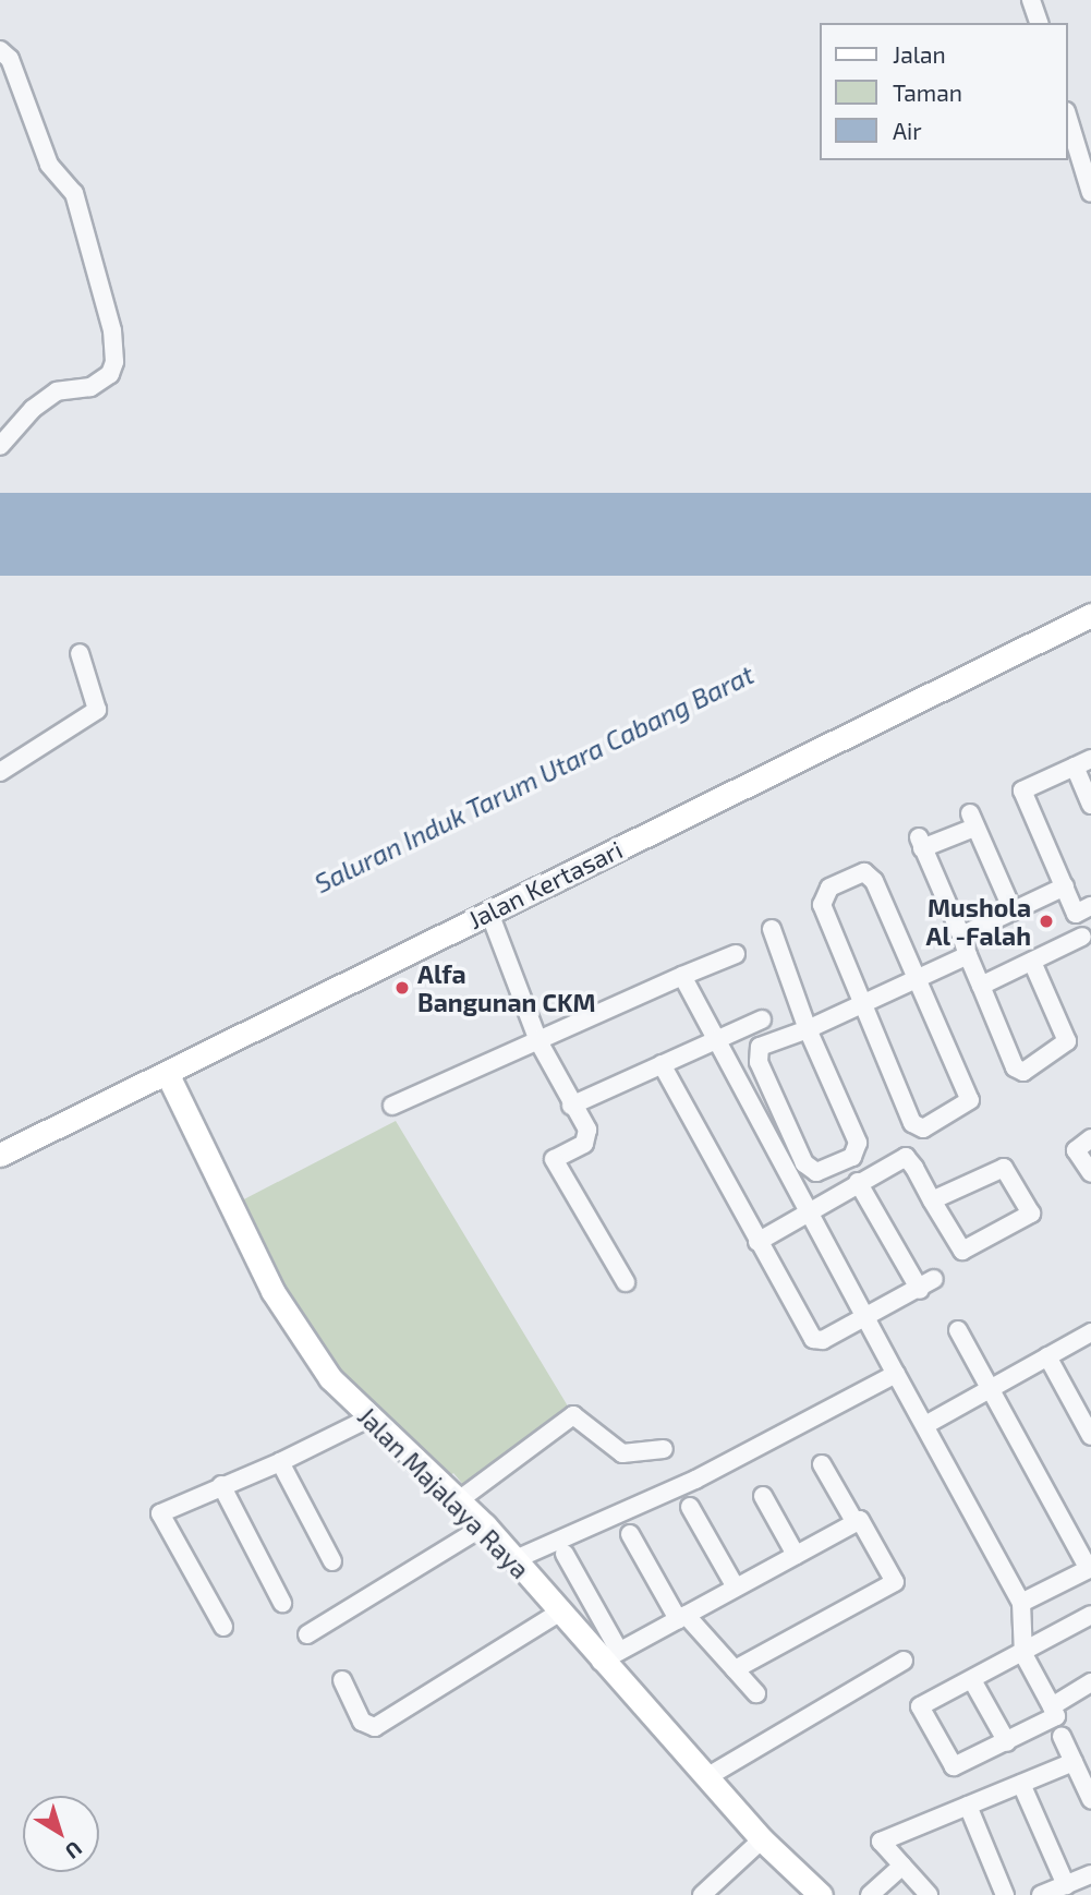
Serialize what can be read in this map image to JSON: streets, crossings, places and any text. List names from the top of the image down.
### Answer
{
  "streets": {
    "street": ["Jalan Kertasari", "Jalan Majalaya Raya"]
  },
  "crossings": [
    ["Jalan Kertasari", "Jalan Majalaya Raya"]
  ],
  "water": ["Saluran Induk Tarum Utara Cabang Barat"],
  "places": ["Mushola Al -Falah", "Alfa Bangunan CKM"],
  "legend": ["Jalan", "Taman", "Air"],
  "north": "bottom right"
}
